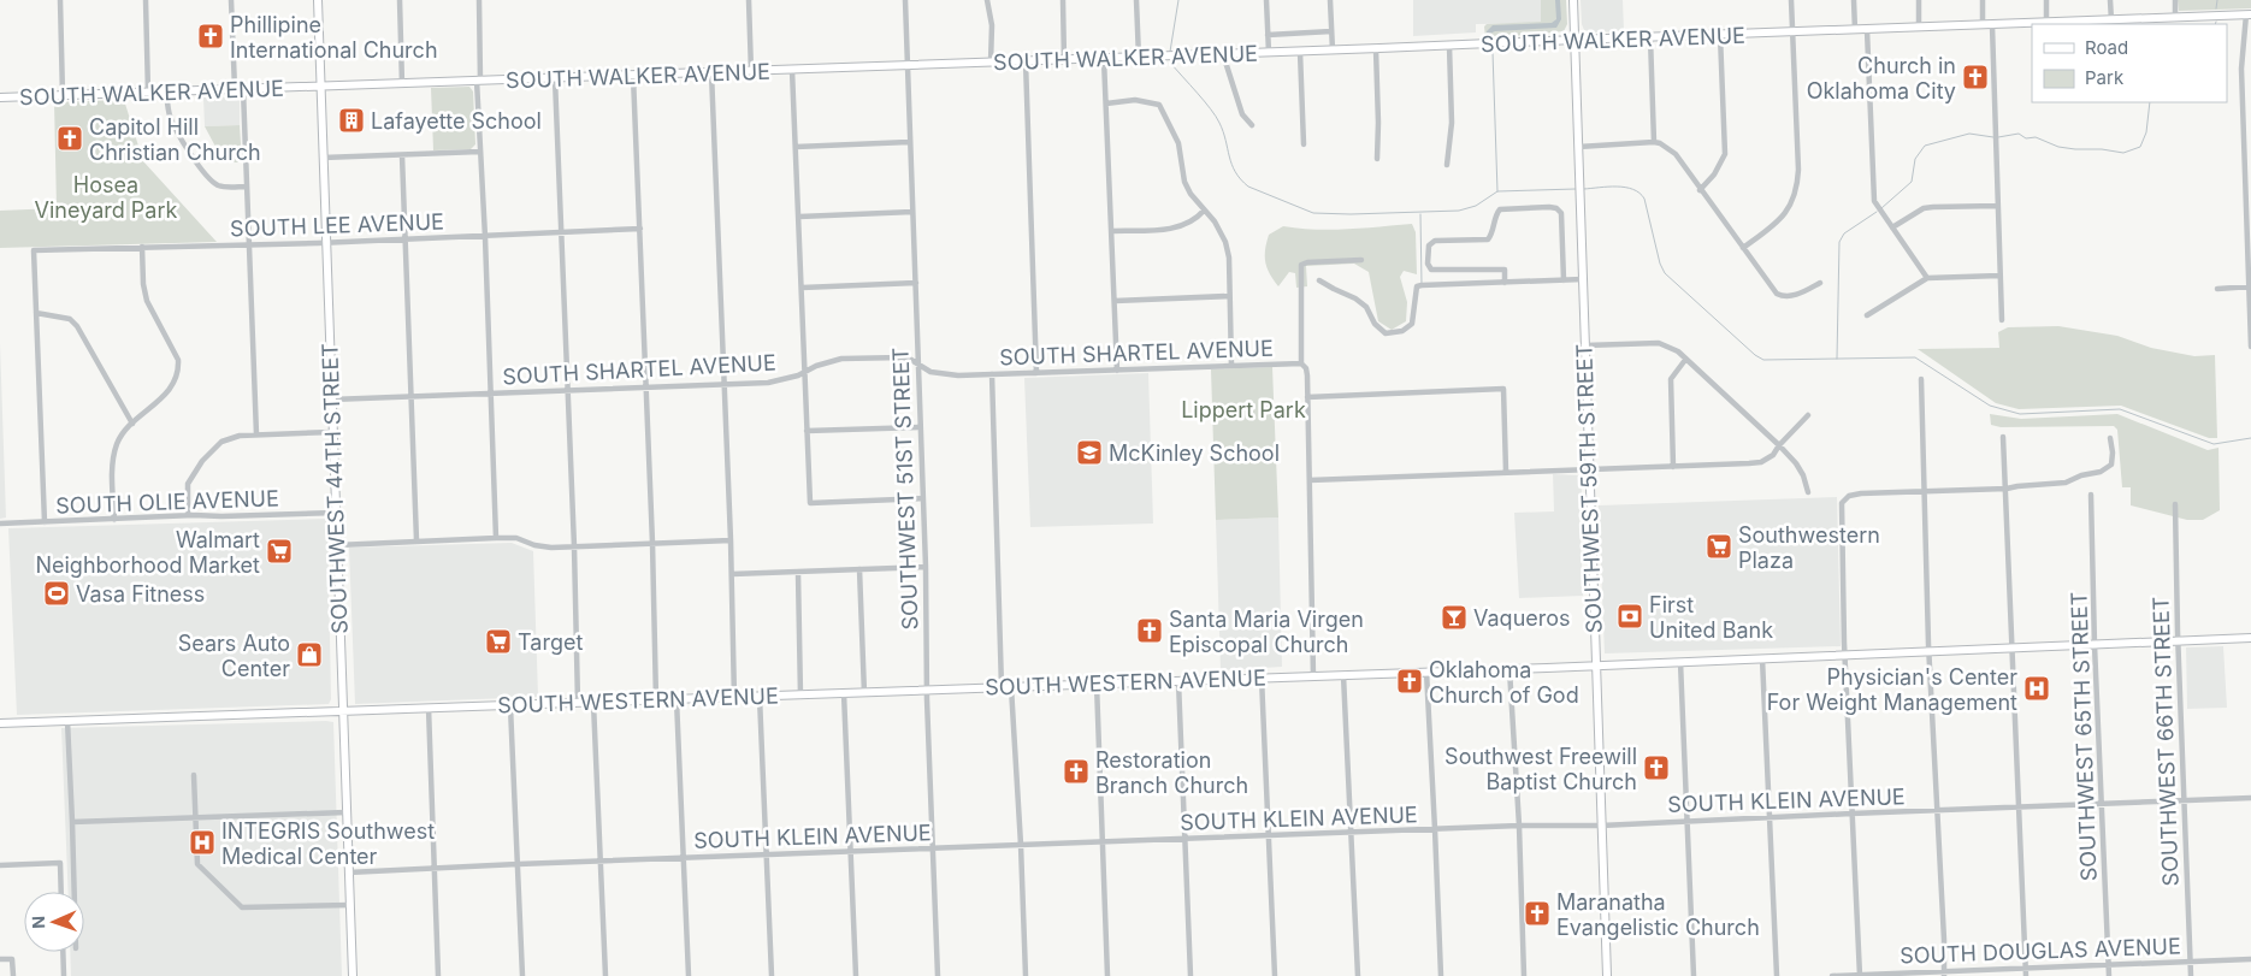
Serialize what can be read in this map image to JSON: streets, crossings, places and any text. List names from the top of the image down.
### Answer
{
  "streets": {
    "main road": [
      "SOUTH WALKER AVENUE",
      "SOUTHWEST 44TH STREET",
      "SOUTHWEST 59TH STREET",
      "SOUTH WESTERN AVENUE"
    ],
    "street": [
      "SOUTH LEE AVENUE",
      "SOUTH SHARTEL AVENUE",
      "SOUTHWEST 51ST STREET",
      "SOUTH OLIE AVENUE",
      "SOUTHWEST 65TH STREET",
      "SOUTHWEST 66TH STREET",
      "SOUTH KLEIN AVENUE",
      "SOUTH DOUGLAS AVENUE"
    ]
  },
  "crossings": [
    ["SOUTH WALKER AVENUE", "SOUTHWEST 44TH STREET"],
    ["SOUTH WALKER AVENUE", "SOUTHWEST 51ST STREET"],
    ["SOUTH WALKER AVENUE", "SOUTHWEST 59TH STREET"],
    ["SOUTH LEE AVENUE", "SOUTHWEST 44TH STREET"],
    ["SOUTH SHARTEL AVENUE", "SOUTHWEST 44TH STREET"],
    ["SOUTH SHARTEL AVENUE", "SOUTHWEST 51ST STREET"],
    ["SOUTHWEST 44TH STREET", "SOUTH OLIE AVENUE"],
    ["SOUTHWEST 44TH STREET", "SOUTH WESTERN AVENUE"],
    ["SOUTHWEST 44TH STREET", "SOUTH KLEIN AVENUE"],
    ["SOUTHWEST 51ST STREET", "SOUTH WESTERN AVENUE"],
    ["SOUTHWEST 51ST STREET", "SOUTH KLEIN AVENUE"],
    ["SOUTHWEST 59TH STREET", "SOUTH WESTERN AVENUE"],
    ["SOUTHWEST 59TH STREET", "SOUTH KLEIN AVENUE"],
    ["SOUTH WESTERN AVENUE", "SOUTHWEST 65TH STREET"],
    ["SOUTH WESTERN AVENUE", "SOUTHWEST 66TH STREET"],
    ["SOUTHWEST 65TH STREET", "SOUTH KLEIN AVENUE"],
    ["SOUTHWEST 65TH STREET", "SOUTH DOUGLAS AVENUE"],
    ["SOUTHWEST 66TH STREET", "SOUTH KLEIN AVENUE"],
    ["SOUTHWEST 66TH STREET", "SOUTH DOUGLAS AVENUE"]
  ],
  "parks": ["Hosea Vineyard Park", "Lippert Park"],
  "places": {
    "church": [
      "Phillipine International Church",
      "Church in Oklahoma City",
      "Capitol Hill Christian Church",
      "Santa Maria Virgen Episcopal Church",
      "Oklahoma Church of God",
      "Southwest Freewill Baptist Church",
      "Restoration Branch Church",
      "Maranatha Evangelistic Church"
    ],
    "building": ["Lafayette School"],
    "school or university": ["McKinley School"],
    "supermarket": ["Southwestern Plaza", "Walmart Neighborhood Market", "Target"],
    "sports": ["Vasa Fitness"],
    "bank": ["First United Bank"],
    "bar": ["Vaqueros"],
    "shop": ["Sears Auto Center"],
    "hospital": ["Physician's Center For Weight Management", "INTEGRIS Southwest Medical Center"]
  },
  "legend": ["Road", "Park"],
  "north": "left"
}
